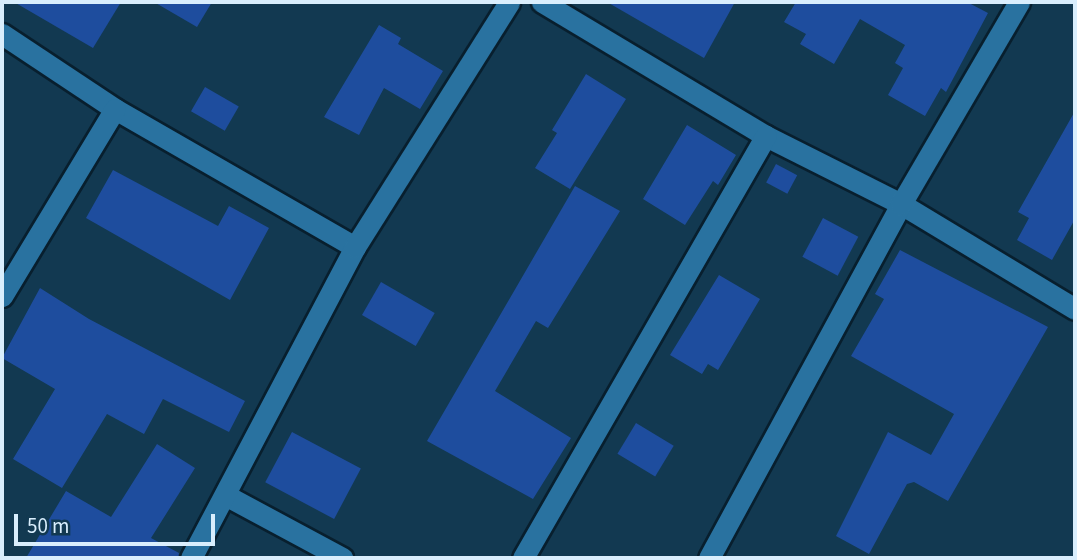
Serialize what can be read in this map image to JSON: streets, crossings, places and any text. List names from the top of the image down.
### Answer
{
  "scale_bar": "50 m"
}
